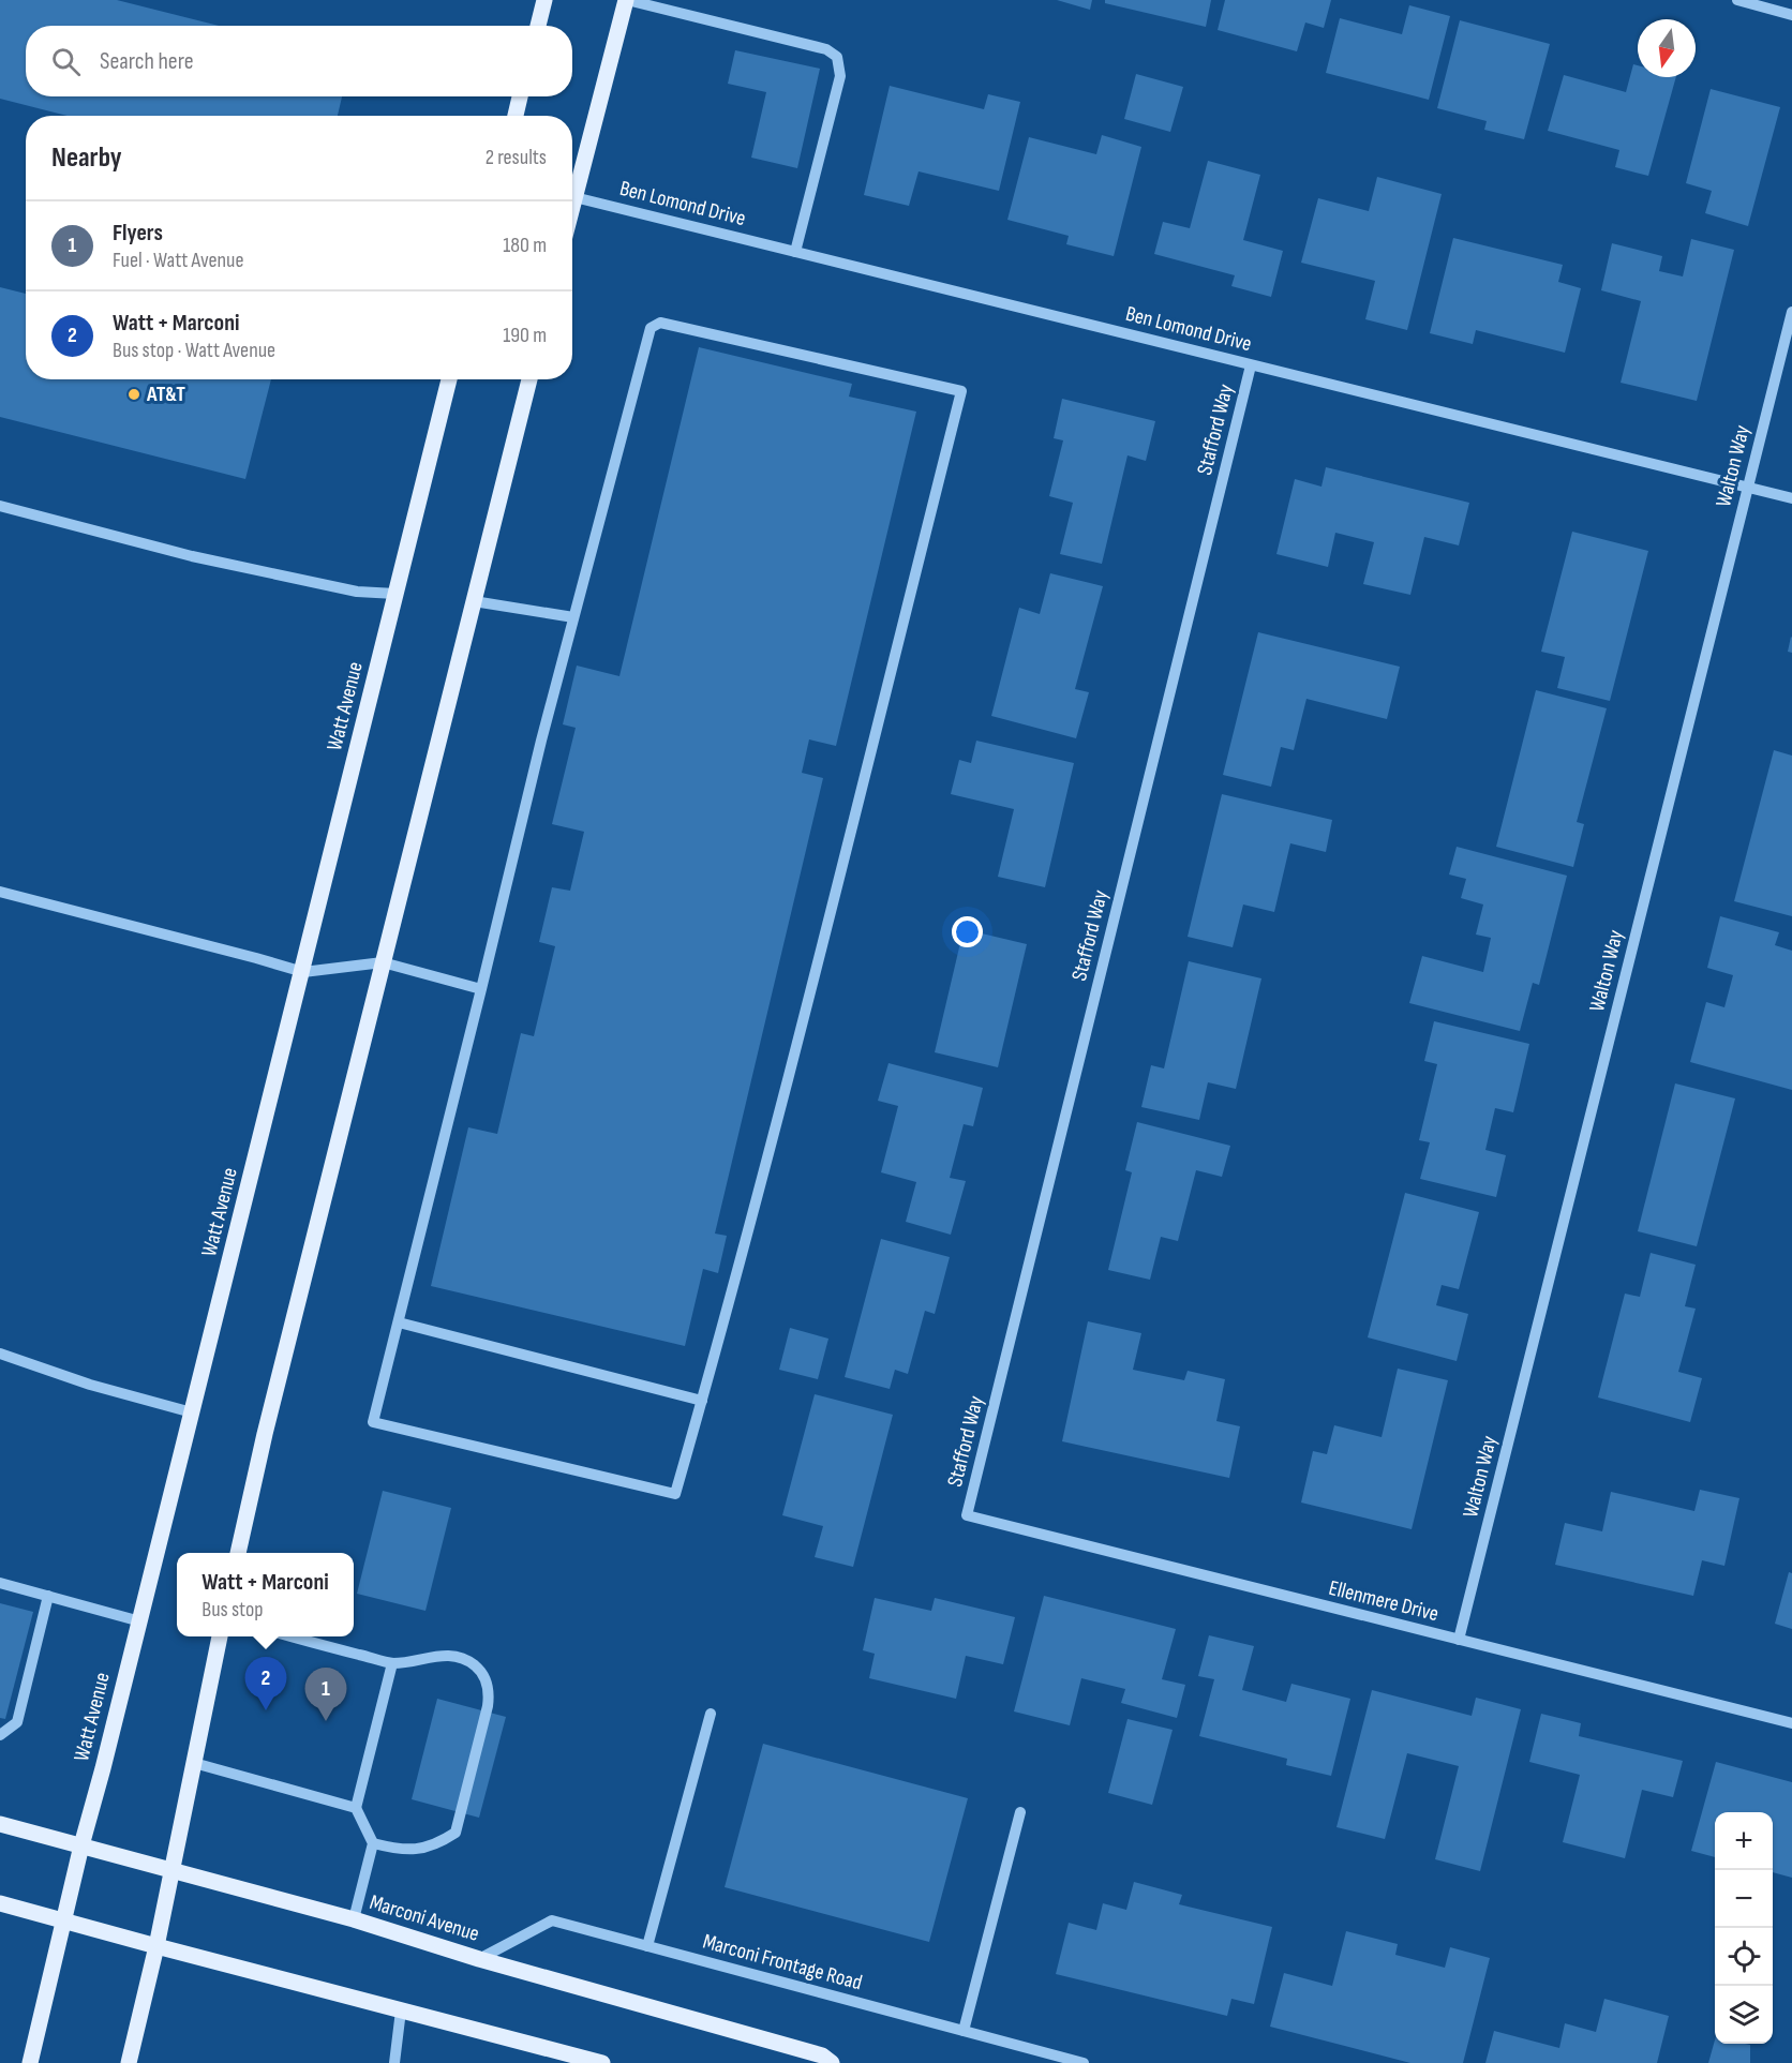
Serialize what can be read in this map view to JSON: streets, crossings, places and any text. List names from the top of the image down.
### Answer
{
  "streets": {
    "main road": ["Watt Avenue", "Marconi Avenue"],
    "street": [
      "Ben Lomond Drive",
      "Stafford Way",
      "Walton Way",
      "Ellenmere Drive",
      "Marconi Frontage Road"
    ]
  },
  "crossings": [
    ["Ben Lomond Drive", "Stafford Way"],
    ["Ben Lomond Drive", "Walton Way"],
    ["Stafford Way", "Ellenmere Drive"],
    ["Walton Way", "Ellenmere Drive"],
    ["Watt Avenue", "Marconi Avenue"],
    ["Marconi Avenue", "Marconi Frontage Road"]
  ],
  "places": ["AT&T"],
  "north": "bottom",
  "page": {
    "search": "Search here",
    "heading": ["Nearby", "2 results"],
    "list": [
      {
        "mark": "1",
        "name": "Flyers",
        "note": "Fuel · Watt Avenue",
        "value": "180 m"
      },
      {
        "mark": "2",
        "name": "Watt + Marconi",
        "note": "Bus stop · Watt Avenue",
        "value": "190 m"
      }
    ],
    "popup": ["Watt + Marconi", "Bus stop"],
    "pins": ["2", "1"],
    "map_buttons": ["+", "−"]
  }
}
